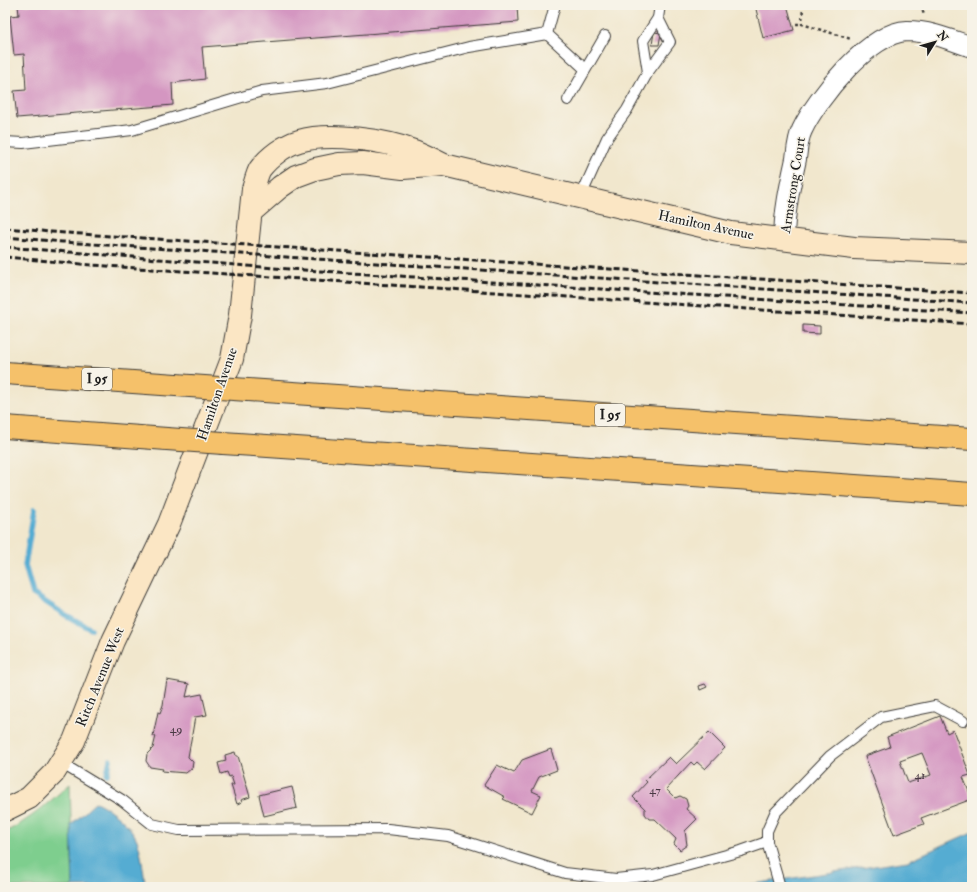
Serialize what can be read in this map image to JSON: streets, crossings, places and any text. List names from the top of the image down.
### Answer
{
  "streets": {
    "highway": ["I 95"],
    "main road": ["Hamilton Avenue", "Ritch Avenue West"],
    "street": ["Armstrong Court"]
  },
  "crossings": [
    ["Armstrong Court", "Hamilton Avenue"],
    ["Hamilton Avenue", "Ritch Avenue West"]
  ],
  "house_numbers": ["49", "41", "47"],
  "north": "top right"
}
